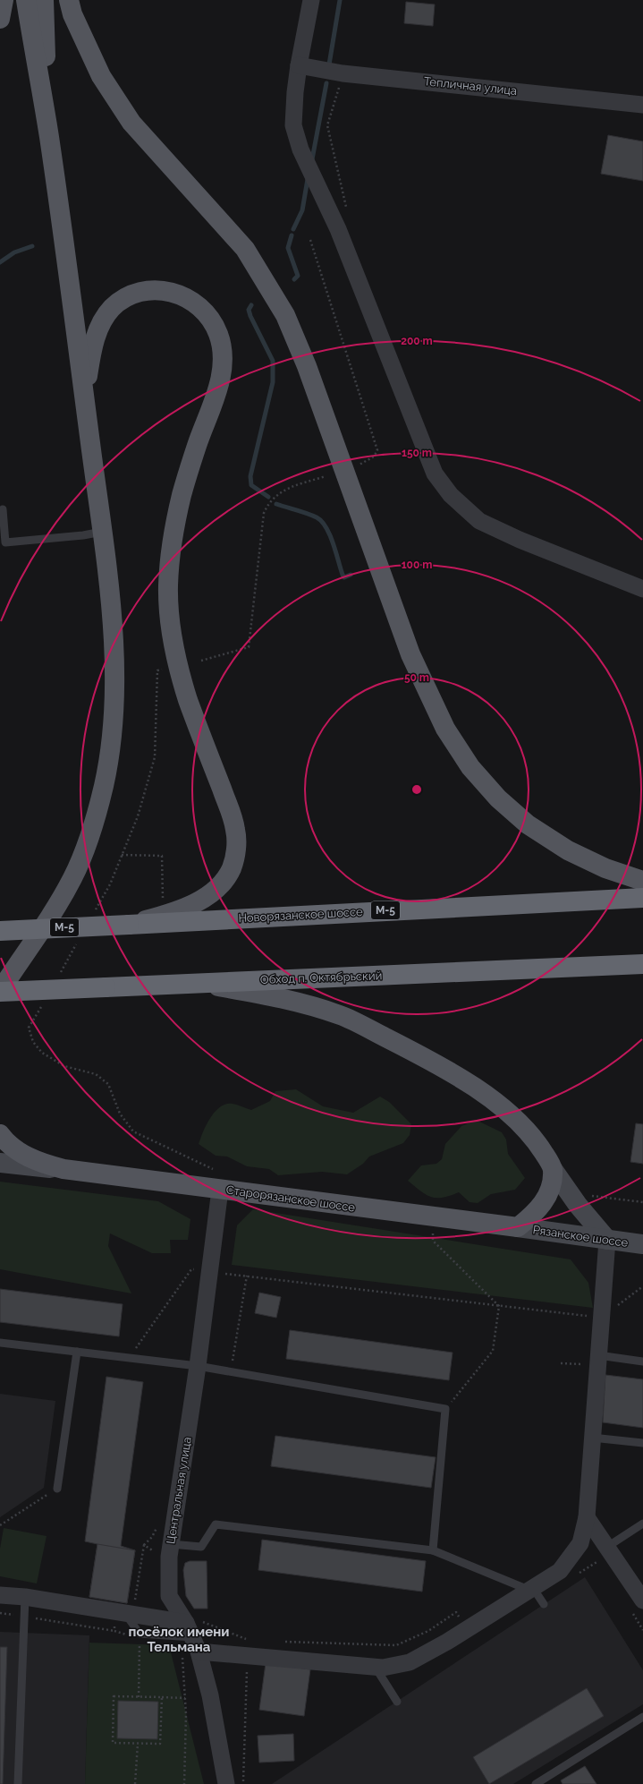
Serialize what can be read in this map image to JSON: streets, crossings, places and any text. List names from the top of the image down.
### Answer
{
  "streets": {
    "highway": ["М-5", "Новорязанское шоссе", "Обход п. Октябрьский"],
    "main road": ["Старорязанское шоссе", "Рязанское шоссе"],
    "street": ["Тепличная улица", "Центральная улица"]
  },
  "crossings": [
    ["Старорязанское шоссе", "Рязанское шоссе"],
    ["Старорязанское шоссе", "Центральная улица"]
  ],
  "districts": ["посёлок имени Тельмана"],
  "rings": [
    "200 m",
    "150 m",
    "100 m",
    "50 m"
  ]
}
